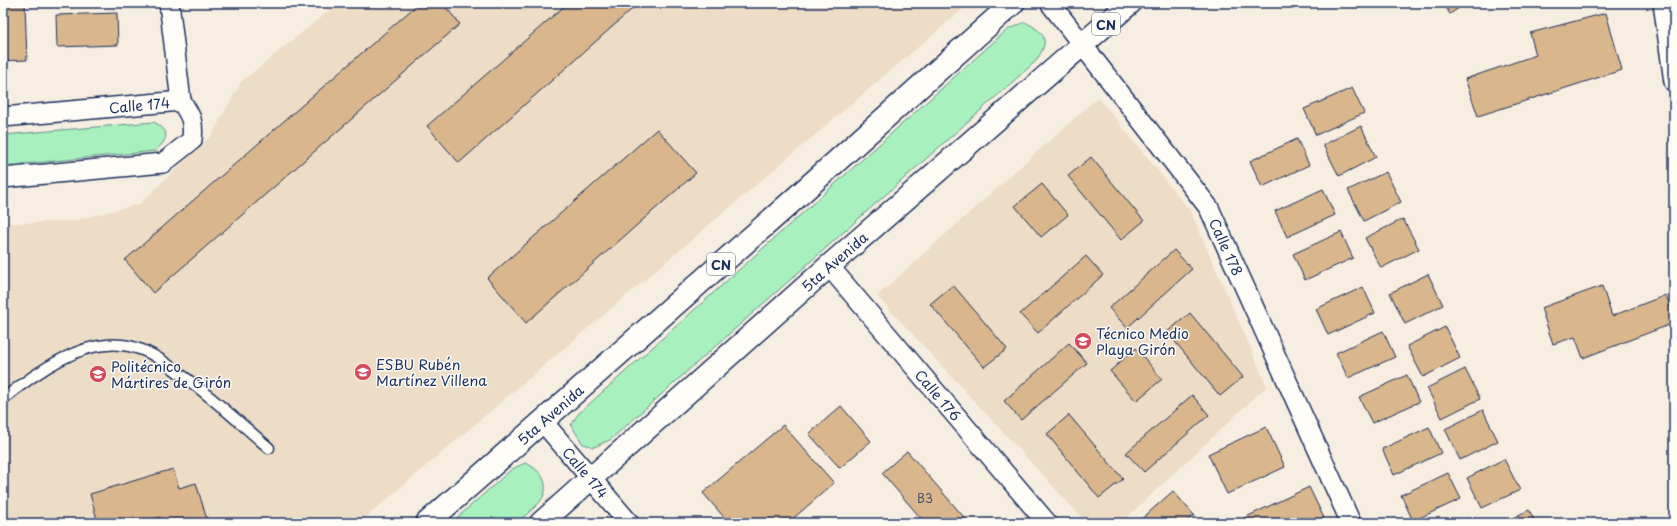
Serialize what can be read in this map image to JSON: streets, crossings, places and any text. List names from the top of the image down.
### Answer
{
  "streets": {
    "highway": ["CN", "5ta Avenida"],
    "street": ["Calle 174", "Calle 178", "Calle 176"]
  },
  "crossings": [
    ["Calle 174", "5ta Avenida"],
    ["Calle 178", "5ta Avenida"],
    ["5ta Avenida", "Calle 176"]
  ],
  "places": {
    "school or university": ["Técnico Medio Playa Girón", "ESBU Rubén Martínez Villena", "Politécnico Mártires de Girón"]
  },
  "house_numbers": ["B3"]
}
